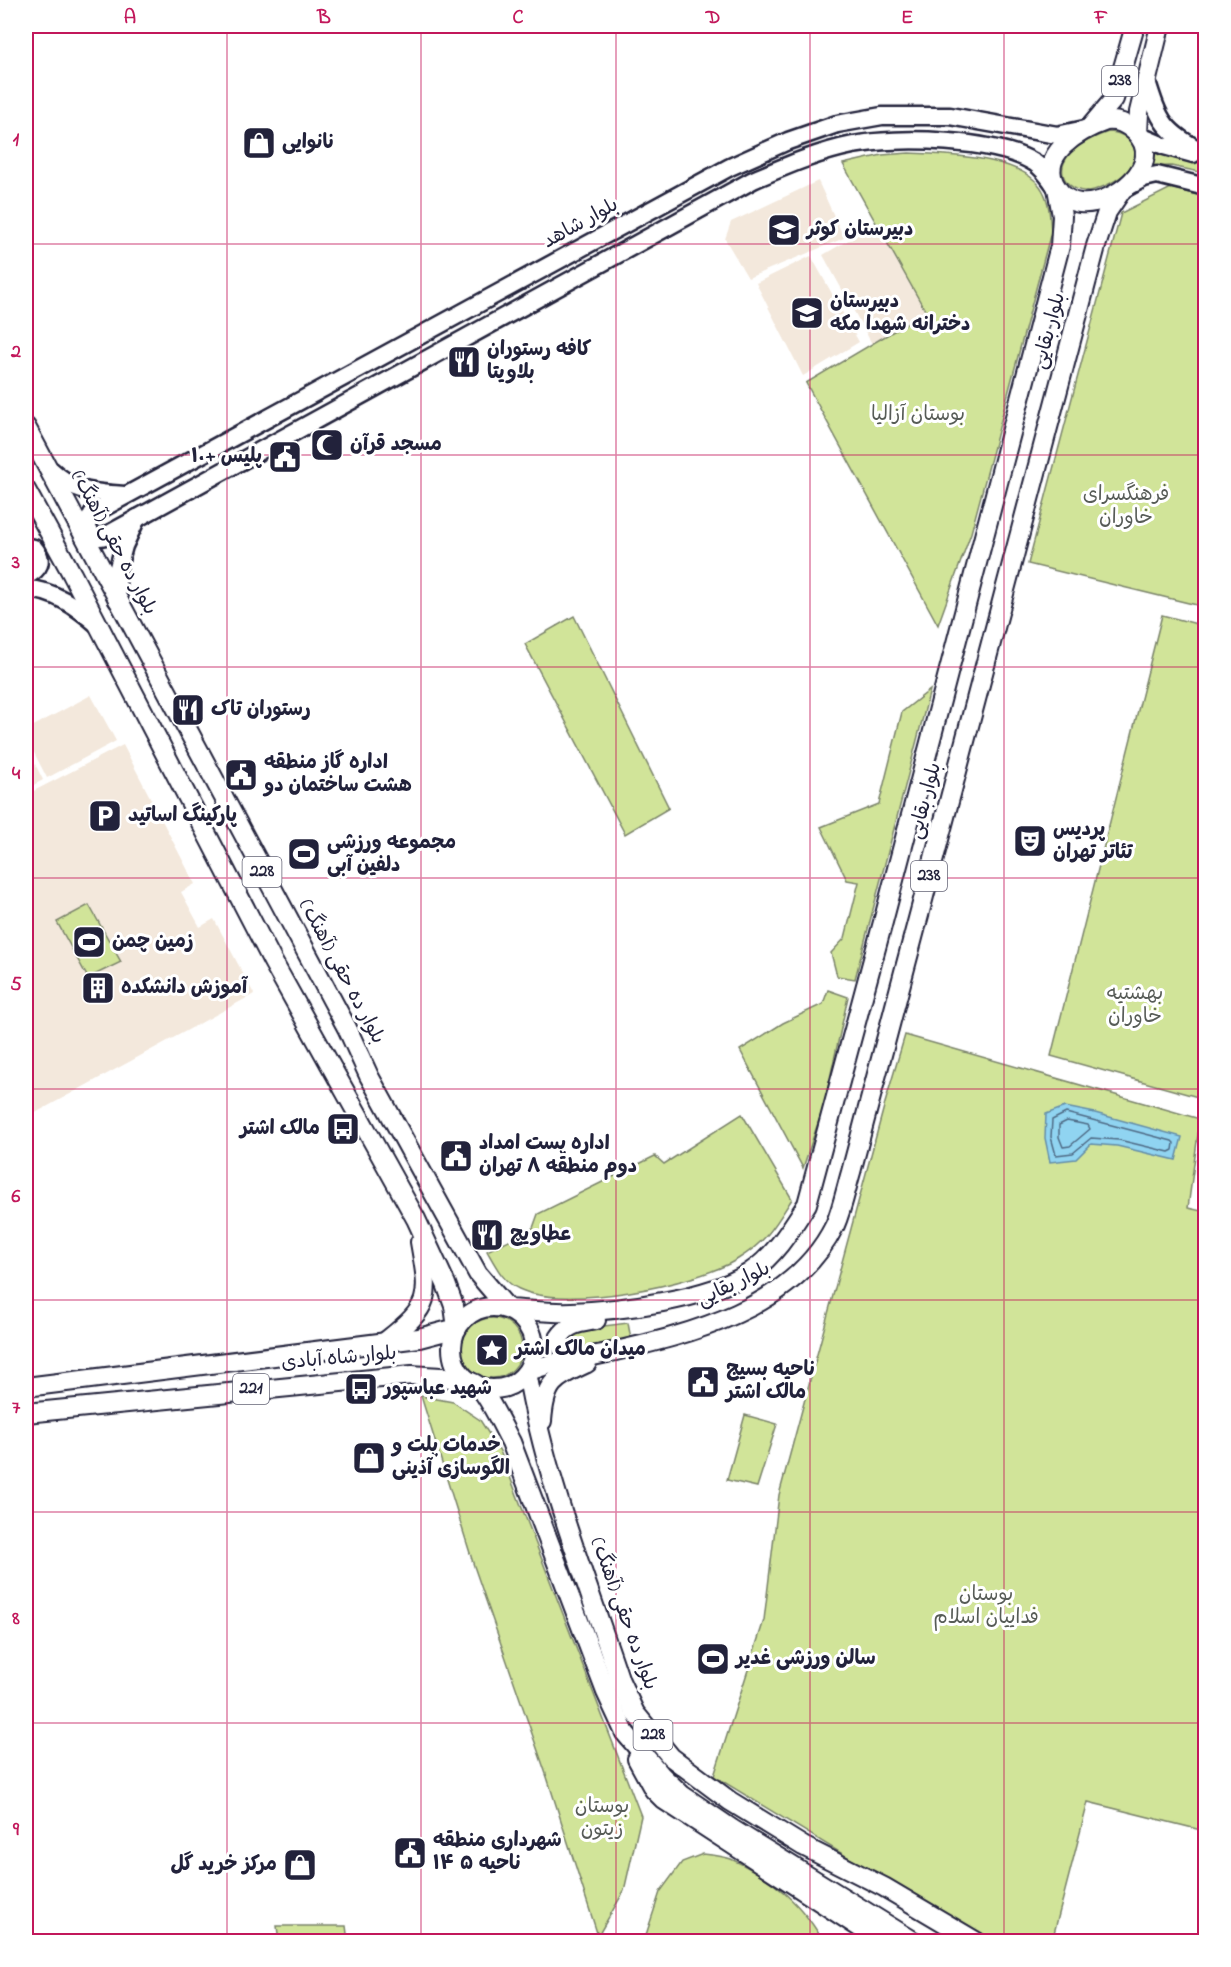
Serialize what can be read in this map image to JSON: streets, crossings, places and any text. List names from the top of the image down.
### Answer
{
  "streets": {
    "main road": [
      "238",
      "بلوار شاهد",
      "بلوار بقایی",
      "بلوار ده حقی (آهنگ)",
      "228",
      "بلوار شاه آبادی",
      "221"
    ]
  },
  "crossings": [
    ["238", "بلوار شاهد"],
    ["238", "بلوار بقایی"],
    ["بلوار شاهد", "بلوار بقایی"],
    ["بلوار بقایی", "بلوار ده حقی (آهنگ)"],
    ["بلوار بقایی", "228"],
    ["بلوار بقایی", "بلوار شاه آبادی"],
    ["بلوار ده حقی (آهنگ)", "228"],
    ["بلوار ده حقی (آهنگ)", "بلوار شاه آبادی"],
    ["228", "بلوار شاه آبادی"]
  ],
  "parks": [
    "بوستان آزالیا",
    "فرهنگسرای خاوران",
    "بهشتیه خاوران",
    "بوستان فداییان اسلام",
    "بوستان زیتون"
  ],
  "places": {
    "shop": ["نانوایی", "خدمات پلت و الگوسازی آذینی", "مرکز خرید گل"],
    "school or university": ["دبیرستان کوثر", "دبیرستان دخترانه شهدا مکه"],
    "restaurant": ["کافه رستوران بلاویتا", "رستوران تاک", "عطاویچ"],
    "mosque": ["مسجد قرآن"],
    "public building": [
      "پلیس +۱۰",
      "اداره گاز منطقه هشت ساختمان دو",
      "اداره پست امداد دوم منطقه ۸ تهران",
      "ناحیه بسیج مالک اشتر",
      "شهرداری منطقه ۱۴ ناحیه ۵"
    ],
    "parking": ["پارکینگ اساتید"],
    "theatre": ["پردیس تئاتر تهران"],
    "sports": ["مجموعه ورزشی دلفین آبی", "زمین چمن", "سالن ورزشی غدیر"],
    "building": ["آموزش دانشکده"],
    "bus stop": ["مالک اشتر", "شهید عباسپور"],
    "place": ["میدان مالک اشتر"]
  },
  "grid": {
    "columns": [
      "A",
      "B",
      "C",
      "D",
      "E",
      "F"
    ],
    "rows": [
      "1",
      "2",
      "3",
      "4",
      "5",
      "6",
      "7",
      "8",
      "9"
    ]
  }
}
